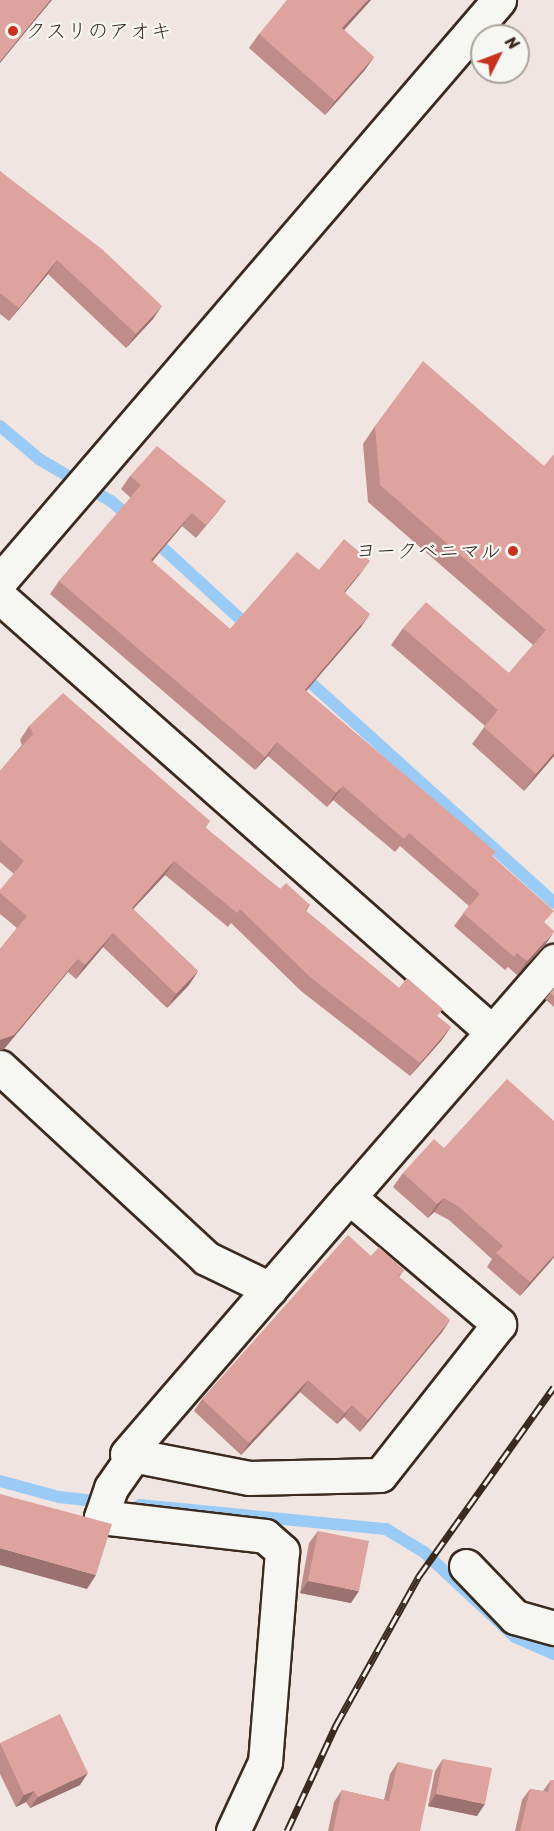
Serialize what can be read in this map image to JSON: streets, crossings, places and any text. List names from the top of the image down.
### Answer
{
  "places": ["クスリのアオキ", "ヨークベニマル"],
  "north": "top right"
}
